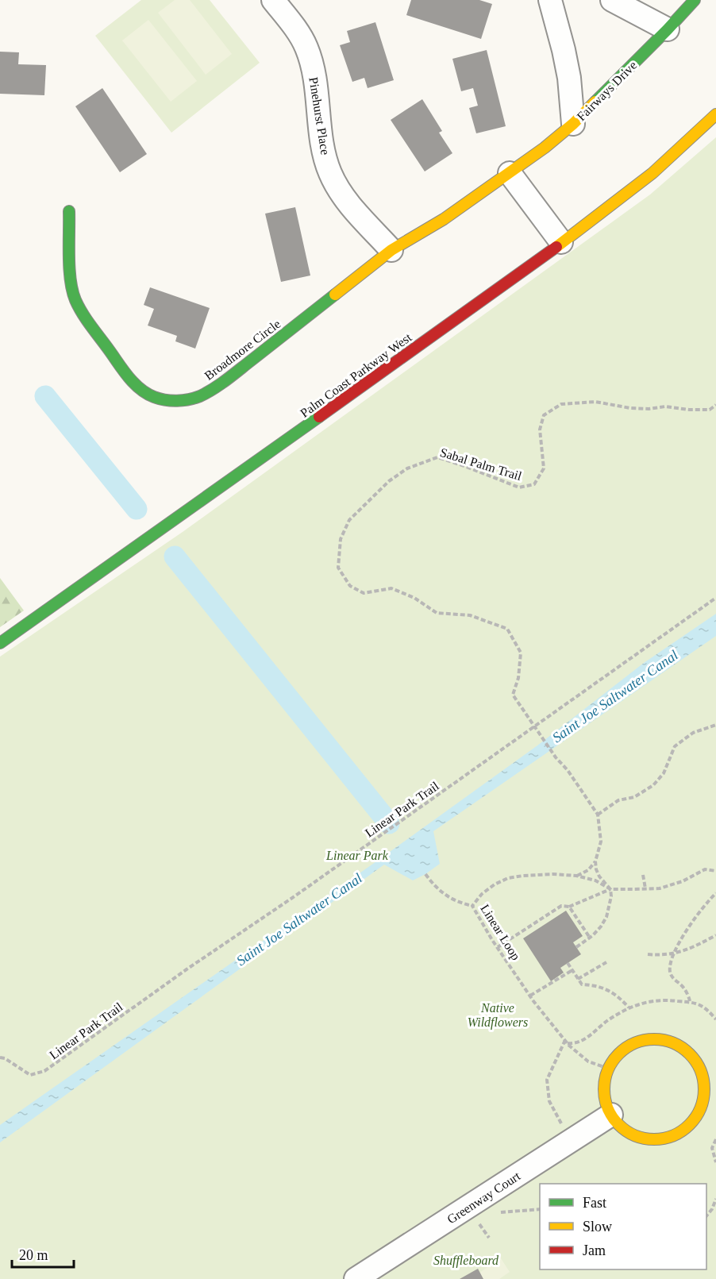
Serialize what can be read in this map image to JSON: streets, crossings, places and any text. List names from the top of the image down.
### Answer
{
  "streets": {
    "street": [
      "Fairways Drive",
      "Pinehurst Place",
      "Broadmore Circle",
      "Palm Coast Parkway West",
      "Greenway Court"
    ],
    "path": ["Sabal Palm Trail", "Linear Park Trail", "Linear Loop"]
  },
  "crossings": [
    ["Fairways Drive", "Broadmore Circle"],
    ["Pinehurst Place", "Broadmore Circle"],
    ["Sabal Palm Trail", "Linear Park Trail"],
    ["Linear Loop", "Greenway Court"]
  ],
  "water": ["Saint Joe Saltwater Canal"],
  "parks": ["Linear Park", "Native Wildflowers", "Shuffleboard"],
  "legend": ["Fast", "Slow", "Jam"],
  "scale_bar": "20 m"
}
